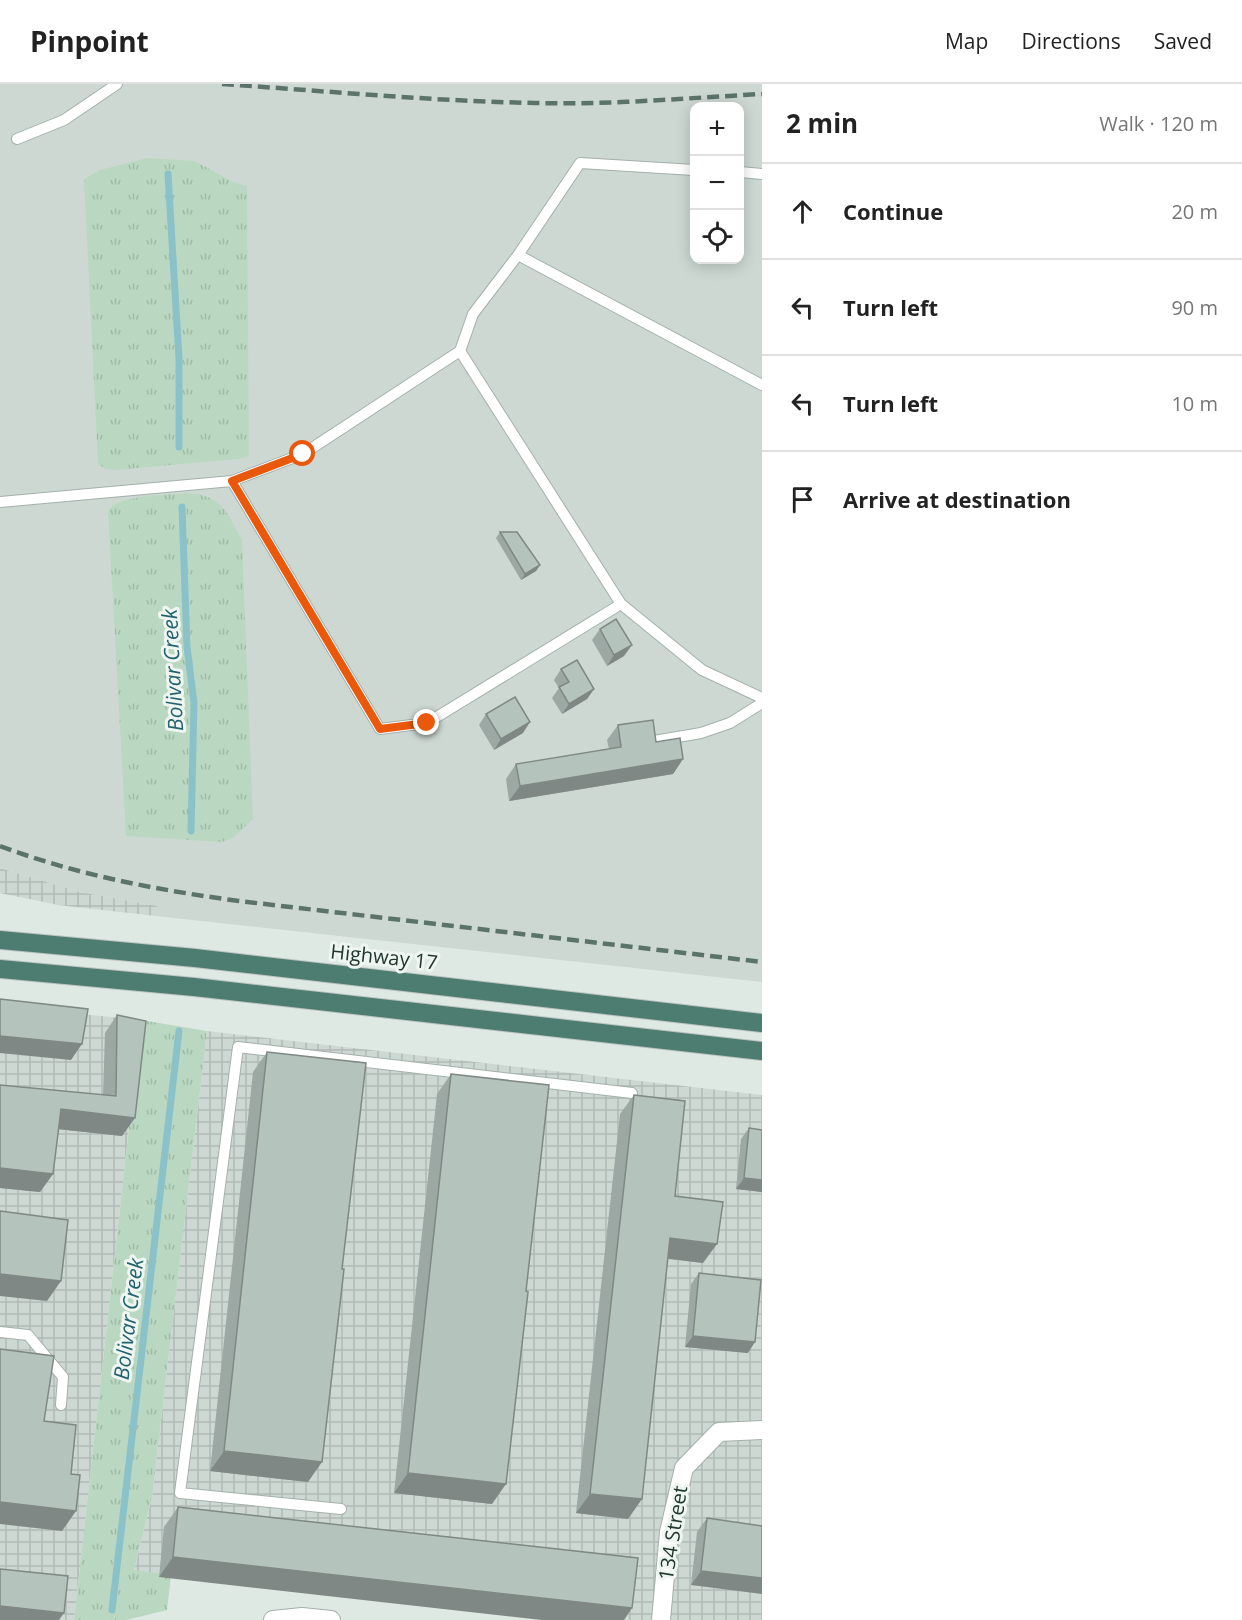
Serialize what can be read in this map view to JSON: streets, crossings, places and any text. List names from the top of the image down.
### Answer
{
  "streets": {
    "highway": ["Highway 17"],
    "street": ["134 Street"]
  },
  "water": ["Bolivar Creek"],
  "page": {
    "header": "Pinpoint",
    "nav": ["Map", "Directions", "Saved"],
    "heading": ["2 min", "Walk · 120 m"],
    "map_buttons": ["+", "−"],
    "list": [
      ["Continue", "20 m"],
      ["Turn left", "90 m"],
      ["Turn left", "10 m"],
      "Arrive at destination"
    ]
  }
}
